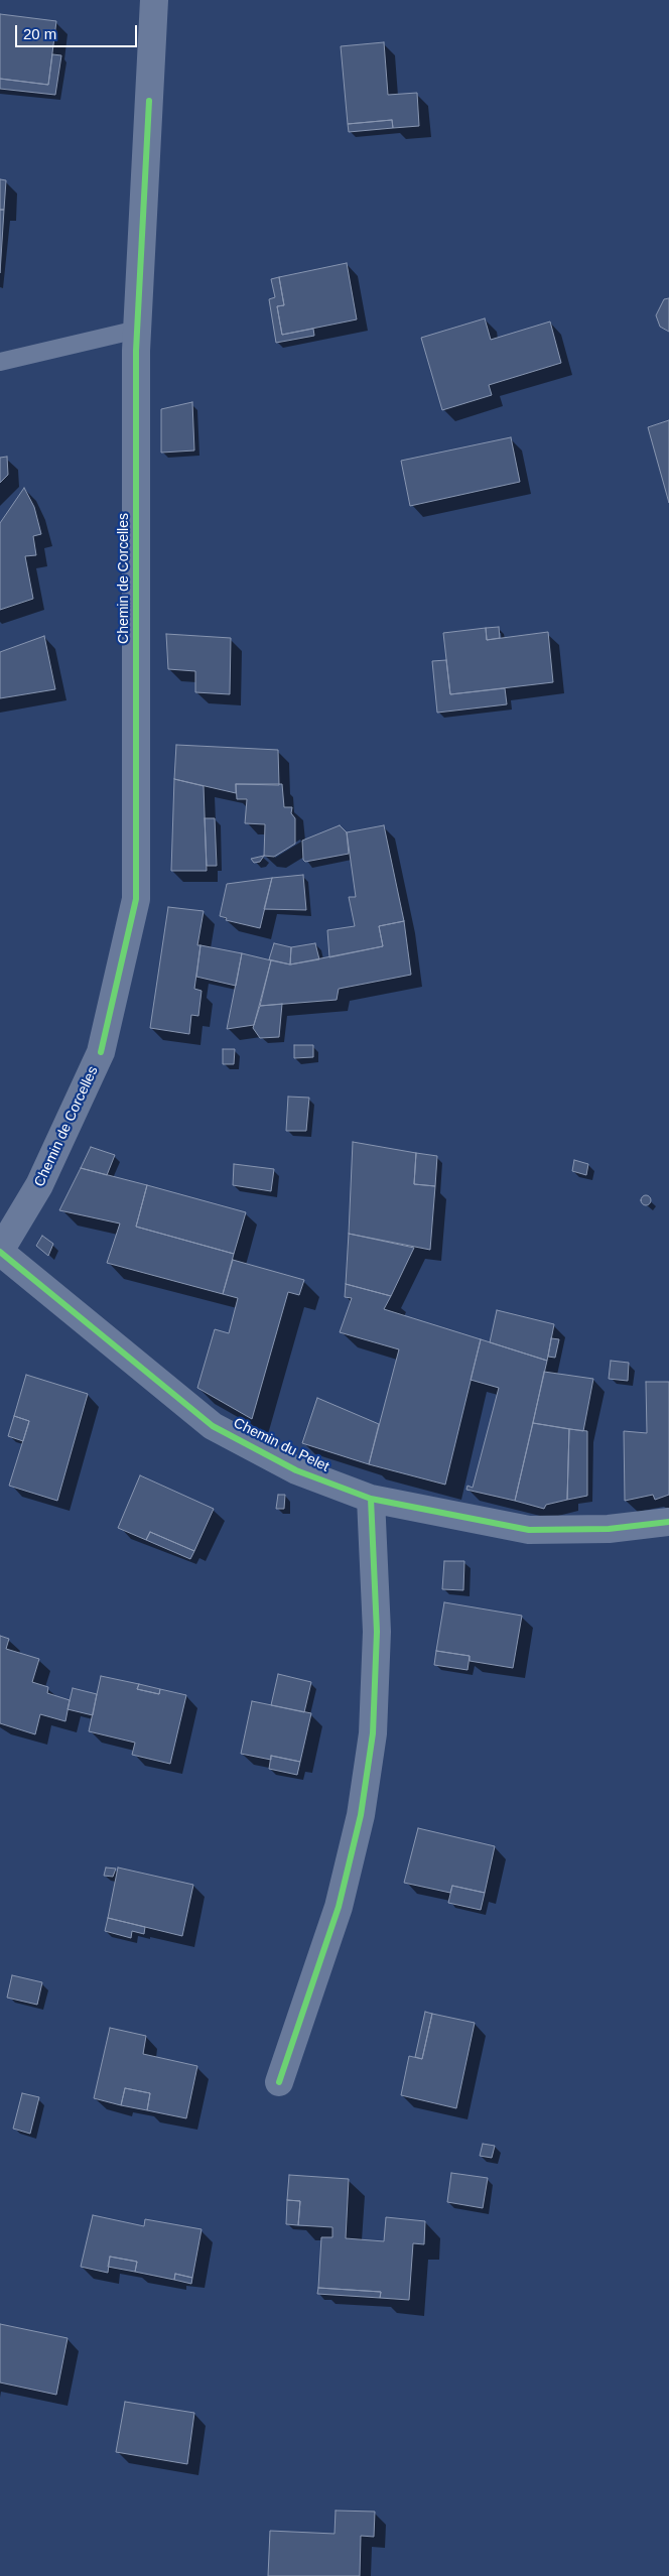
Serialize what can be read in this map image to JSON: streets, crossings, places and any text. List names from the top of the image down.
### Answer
{
  "streets": {
    "street": ["Chemin de Corcelles", "Chemin du Pelet"]
  },
  "crossings": [
    ["Chemin de Corcelles", "Chemin du Pelet"]
  ],
  "scale_bar": "20 m"
}
